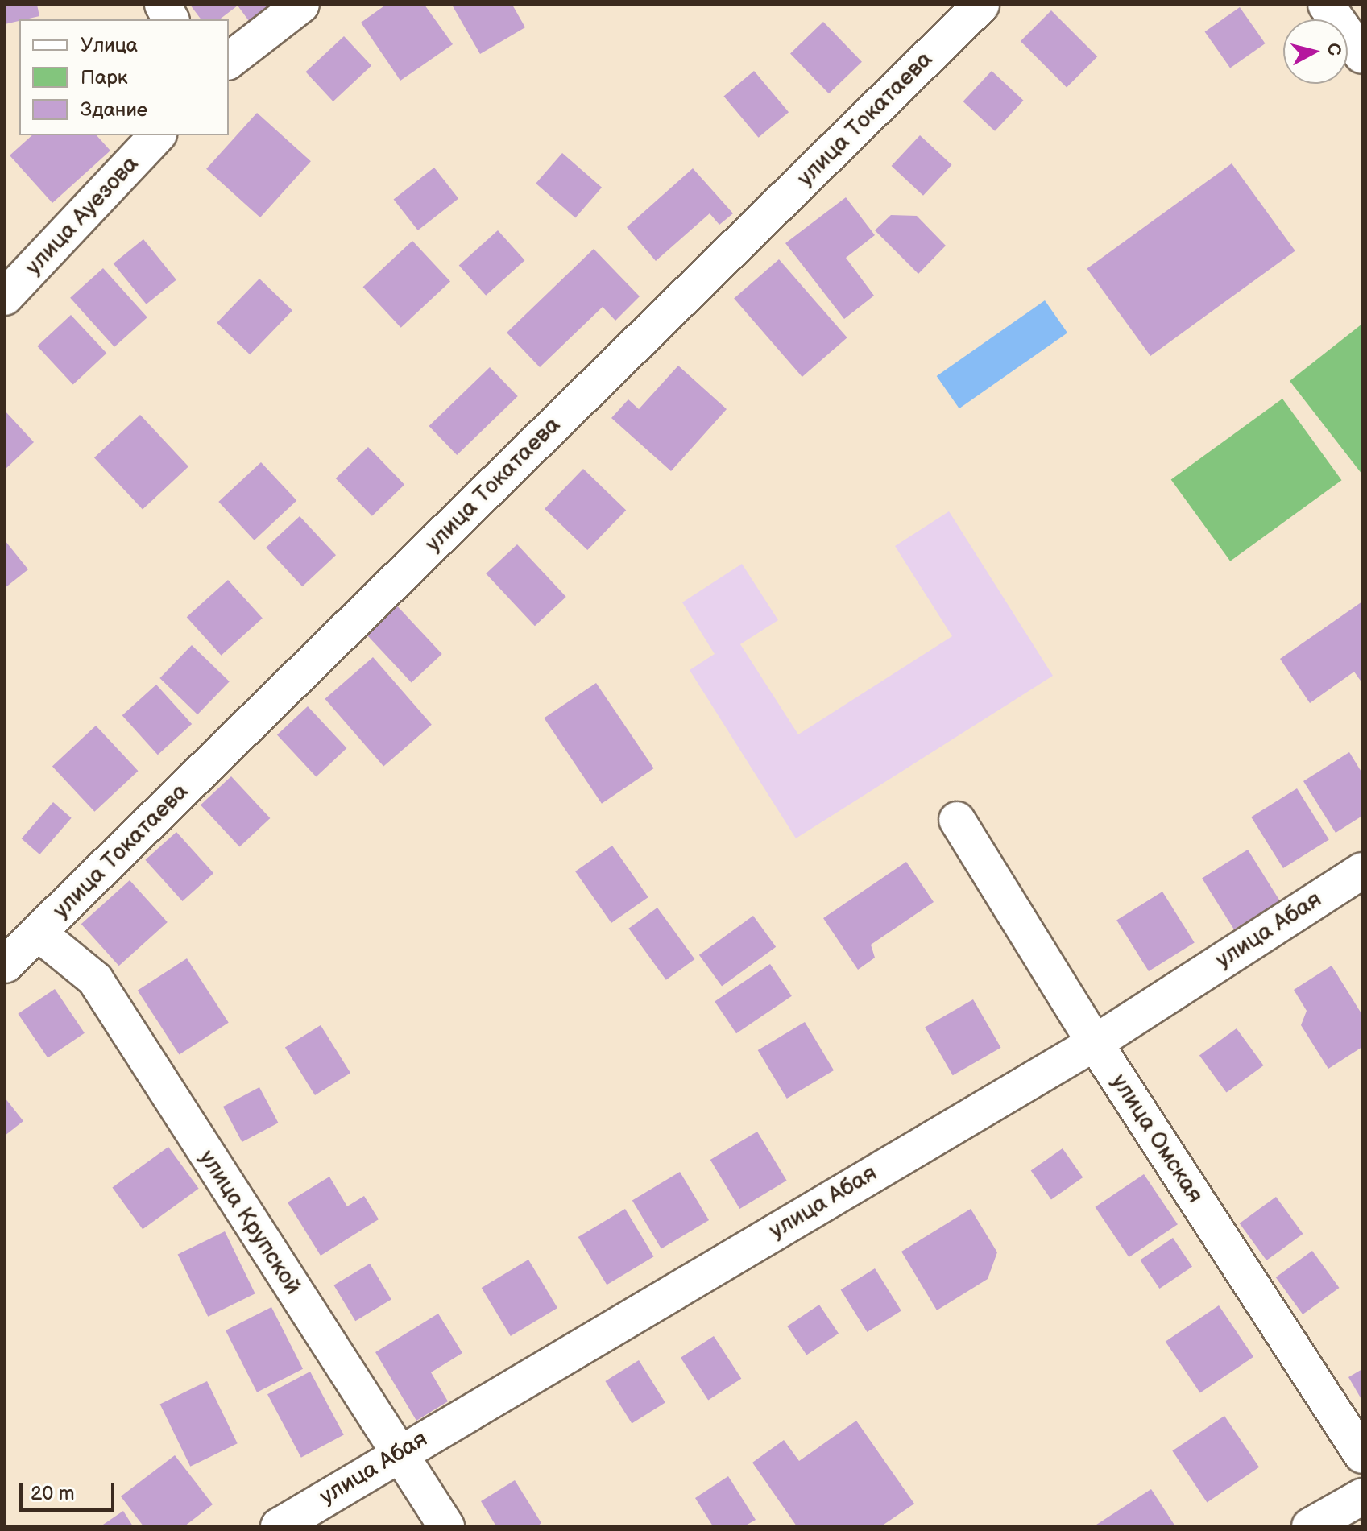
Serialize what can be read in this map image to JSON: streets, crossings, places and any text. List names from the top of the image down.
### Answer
{
  "streets": {
    "street": [
      "улица Токатаева",
      "улица Ауезова",
      "улица Абая",
      "улица Омская",
      "улица Крупской"
    ]
  },
  "crossings": [
    ["улица Токатаева", "улица Крупской"],
    ["улица Абая", "улица Омская"],
    ["улица Абая", "улица Крупской"]
  ],
  "legend": ["Улица", "Парк", "Здание"],
  "scale_bar": "20 m",
  "north": "right"
}
